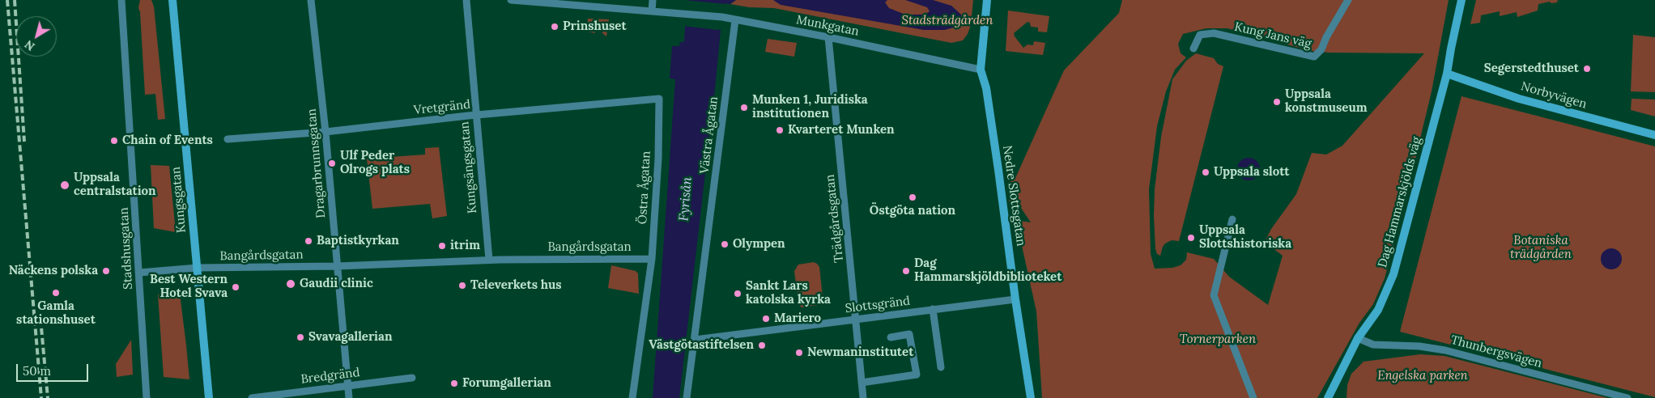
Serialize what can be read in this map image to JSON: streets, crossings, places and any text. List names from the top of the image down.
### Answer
{
  "streets": {
    "street": [
      "Munkgatan",
      "Kung Jans väg",
      "Norbyvägen",
      "Vretgränd",
      "Västra Ågatan",
      "Dragarbrunnsgatan",
      "Kungsängsgatan",
      "Östra Ågatan",
      "Nedre Slottsgatan",
      "Kungsgatan",
      "Dag Hammarskjölds väg",
      "Trädgårdsgatan",
      "Bangårdsgatan",
      "Stadshusgatan",
      "Slottsgränd",
      "Thunbergsvägen",
      "Bredgränd"
    ]
  },
  "crossings": [
    ["Munkgatan", "Västra Ågatan"],
    ["Munkgatan", "Nedre Slottsgatan"],
    ["Munkgatan", "Trädgårdsgatan"],
    ["Norbyvägen", "Dag Hammarskjölds väg"],
    ["Vretgränd", "Dragarbrunnsgatan"],
    ["Vretgränd", "Kungsängsgatan"],
    ["Vretgränd", "Östra Ågatan"],
    ["Västra Ågatan", "Slottsgränd"],
    ["Dragarbrunnsgatan", "Bangårdsgatan"],
    ["Dragarbrunnsgatan", "Bredgränd"],
    ["Kungsängsgatan", "Bangårdsgatan"],
    ["Östra Ågatan", "Bangårdsgatan"],
    ["Nedre Slottsgatan", "Slottsgränd"],
    ["Kungsgatan", "Bangårdsgatan"],
    ["Dag Hammarskjölds väg", "Thunbergsvägen"],
    ["Trädgårdsgatan", "Slottsgränd"],
    ["Bangårdsgatan", "Stadshusgatan"]
  ],
  "water": ["Fyrisån"],
  "parks": [
    "Stadsträdgården",
    "Botaniska trädgården",
    "Tornerparken",
    "Engelska parken"
  ],
  "places": [
    "Prinshuset",
    "Segerstedthuset",
    "Uppsala konstmuseum",
    "Munken 1, Juridiska institutionen",
    "Kvarteret Munken",
    "Chain of Events",
    "Ulf Peder Olrogs plats",
    "Uppsala slott",
    "Uppsala centralstation",
    "Östgöta nation",
    "Uppsala Slottshistoriska",
    "Baptistkyrkan",
    "Olympen",
    "itrim",
    "Näckens polska",
    "Dag Hammarskjöldbiblioteket",
    "Gaudii clinic",
    "Televerkets hus",
    "Best Western Hotel Svava",
    "Gamla stationshuset",
    "Sankt Lars katolska kyrka",
    "Mariero",
    "Svavagallerian",
    "Västgötastiftelsen",
    "Newmaninstitutet",
    "Forumgallerian"
  ],
  "scale_bar": "50 m",
  "north": "bottom left"
}
